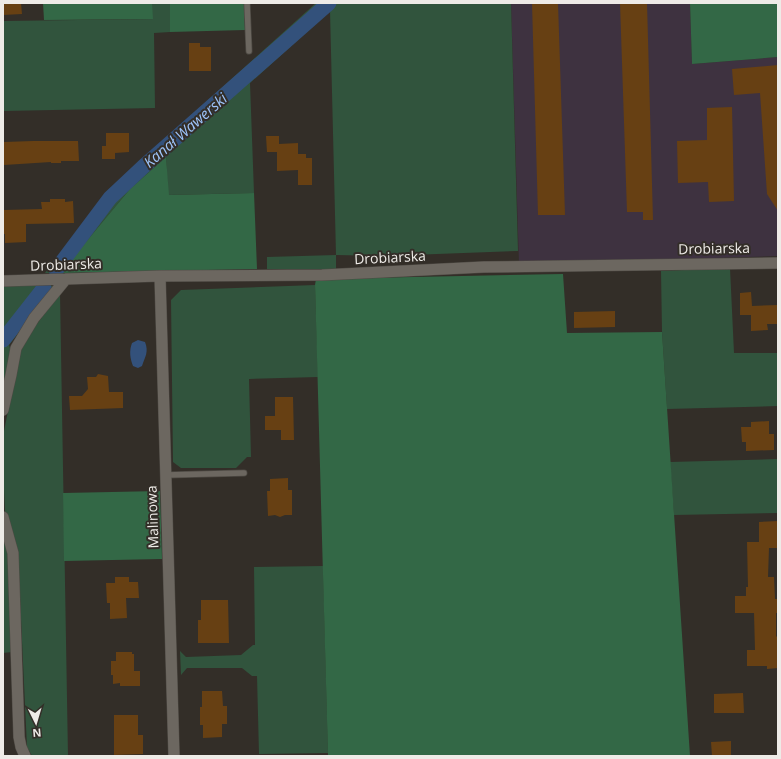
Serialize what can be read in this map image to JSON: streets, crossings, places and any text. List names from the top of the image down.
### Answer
{
  "streets": {
    "street": ["Drobiarska", "Malinowa"]
  },
  "crossings": [
    ["Drobiarska", "Malinowa"]
  ],
  "water": ["Kanał Wawerski"],
  "north": "bottom"
}
